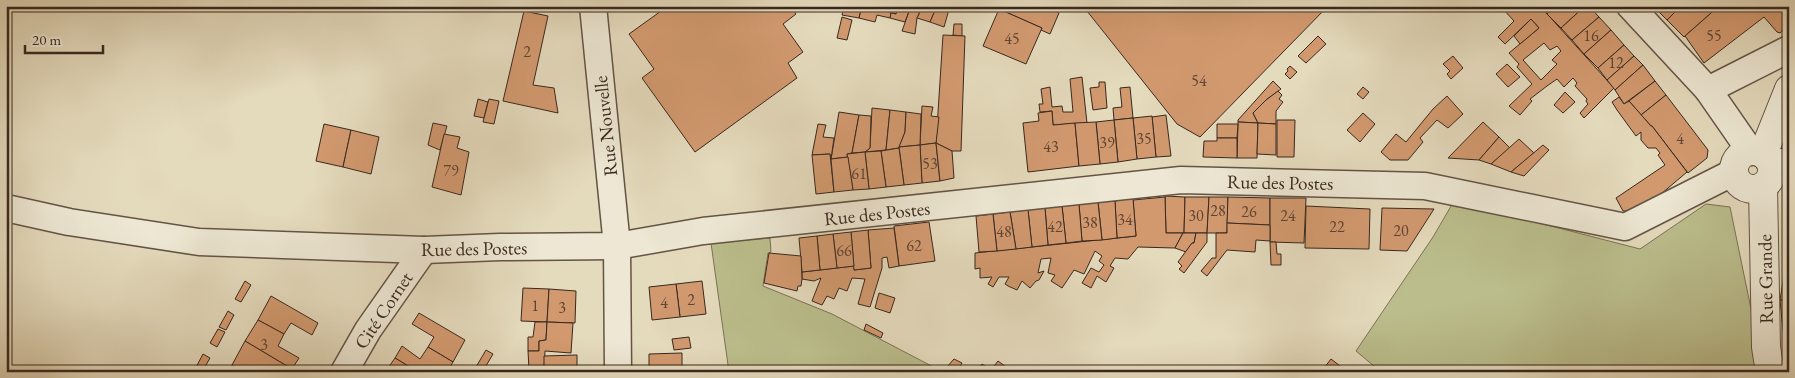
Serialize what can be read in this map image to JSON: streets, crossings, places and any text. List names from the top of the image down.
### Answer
{
  "streets": {
    "street": [
      "Rue Nouvelle",
      "Rue des Postes",
      "Rue Grande",
      "Cité Cornet"
    ]
  },
  "crossings": [
    ["Rue Nouvelle", "Rue des Postes"],
    ["Rue des Postes", "Rue Grande"],
    ["Rue des Postes", "Cité Cornet"]
  ],
  "house_numbers": [
    "16",
    "55",
    "45",
    "2",
    "12",
    "54",
    "35",
    "4",
    "39",
    "43",
    "53",
    "79",
    "61",
    "28",
    "26",
    "30",
    "24",
    "34",
    "38",
    "42",
    "22",
    "20",
    "48",
    "62",
    "66",
    "2",
    "4",
    "1",
    "3",
    "3"
  ],
  "scale_bar": "20 m"
}
